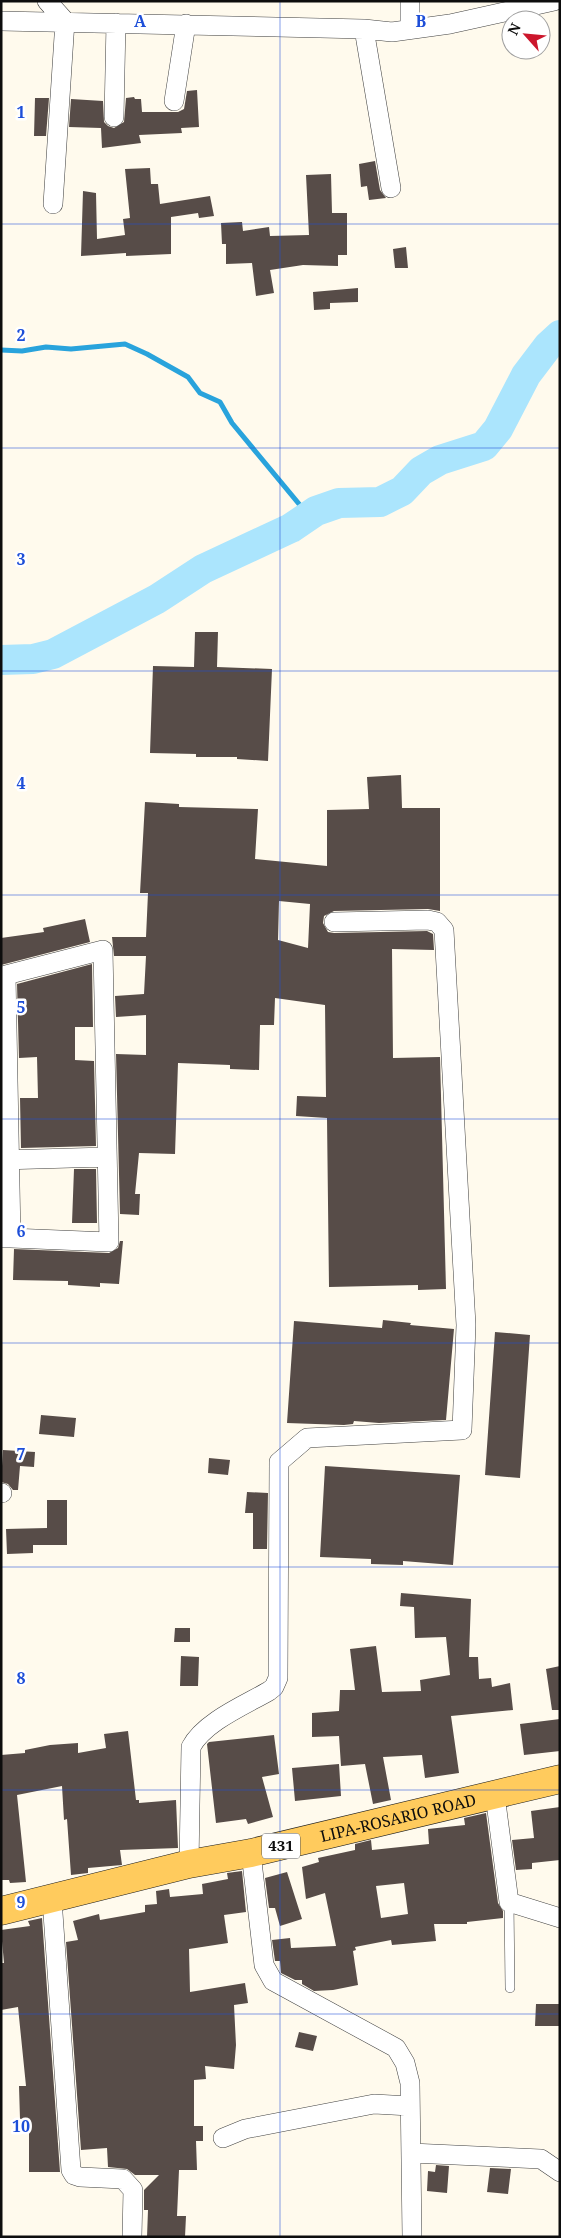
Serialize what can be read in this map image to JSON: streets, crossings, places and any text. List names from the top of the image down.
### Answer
{
  "streets": {
    "main road": ["LIPA-ROSARIO ROAD", "431"]
  },
  "north": "top left",
  "grid": {
    "columns": ["A", "B"],
    "rows": [
      "1",
      "2",
      "3",
      "4",
      "5",
      "6",
      "7",
      "8",
      "9",
      "10"
    ]
  }
}
